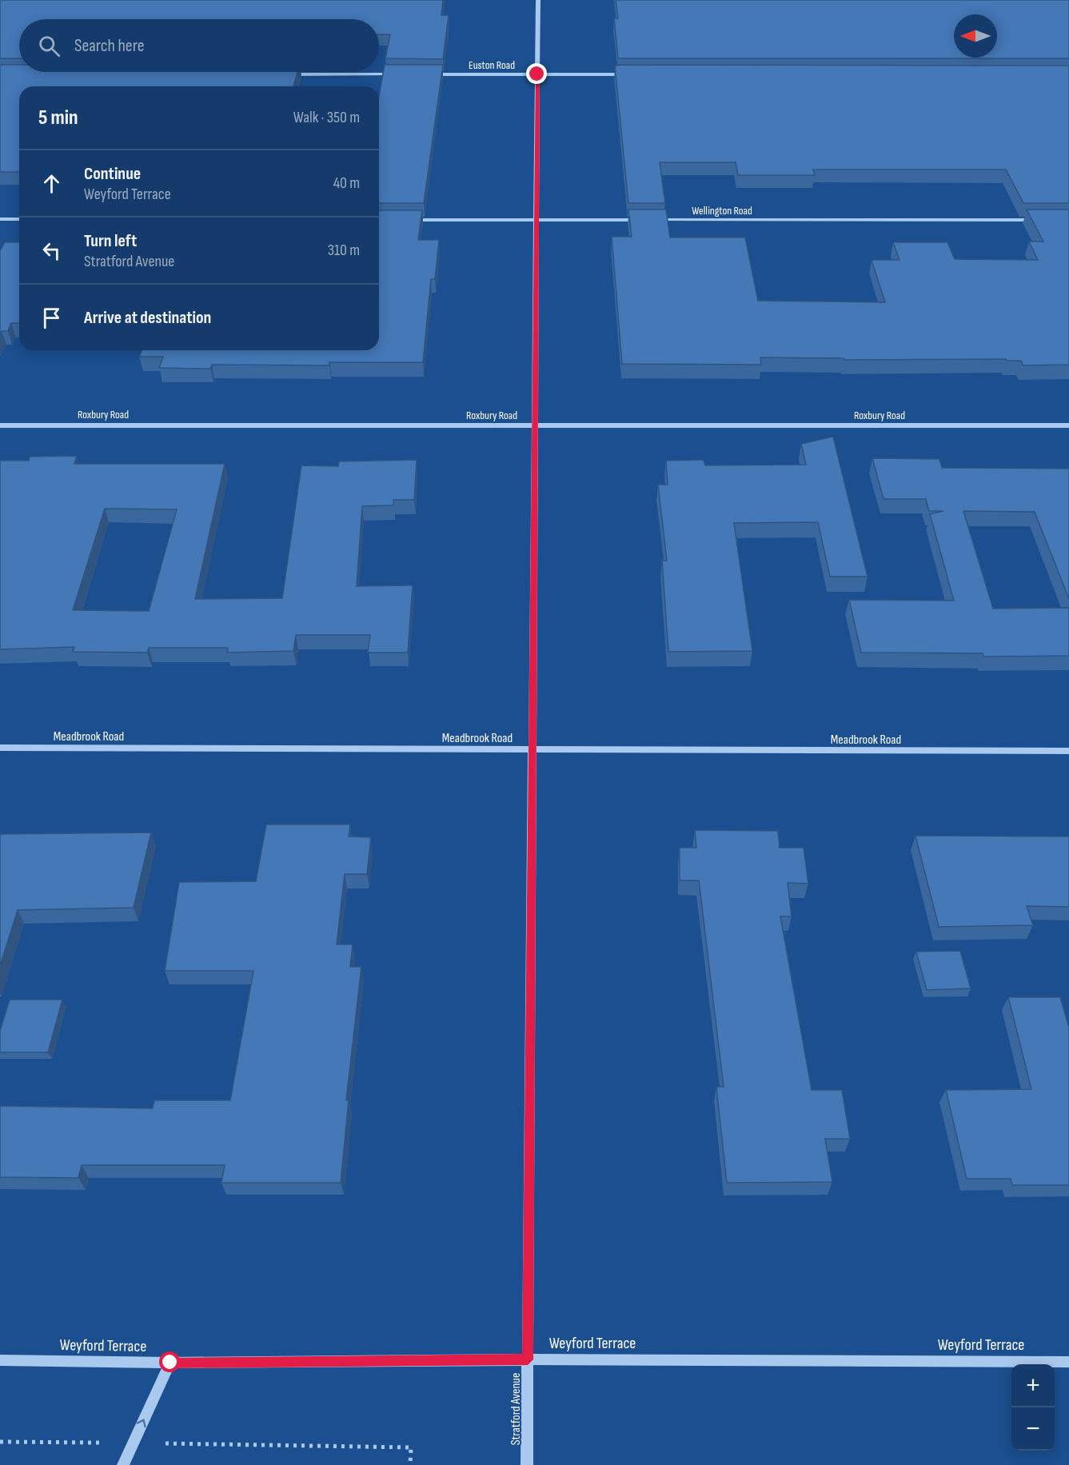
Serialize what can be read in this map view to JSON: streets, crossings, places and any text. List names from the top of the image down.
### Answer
{
  "streets": {
    "street": [
      "Euston Road",
      "Wellington Road",
      "Roxbury Road",
      "Meadbrook Road",
      "Weyford Terrace",
      "Stratford Avenue"
    ]
  },
  "crossings": [
    ["Euston Road", "Stratford Avenue"],
    ["Wellington Road", "Stratford Avenue"],
    ["Roxbury Road", "Stratford Avenue"],
    ["Meadbrook Road", "Stratford Avenue"],
    ["Weyford Terrace", "Stratford Avenue"]
  ],
  "north": "left",
  "page": {
    "search": "Search here",
    "heading": ["5 min", "Walk · 350 m"],
    "list": [
      ["Continue", "Weyford Terrace", "40 m"],
      ["Turn left", "Stratford Avenue", "310 m"],
      "Arrive at destination"
    ],
    "map_buttons": ["+", "−"]
  }
}
